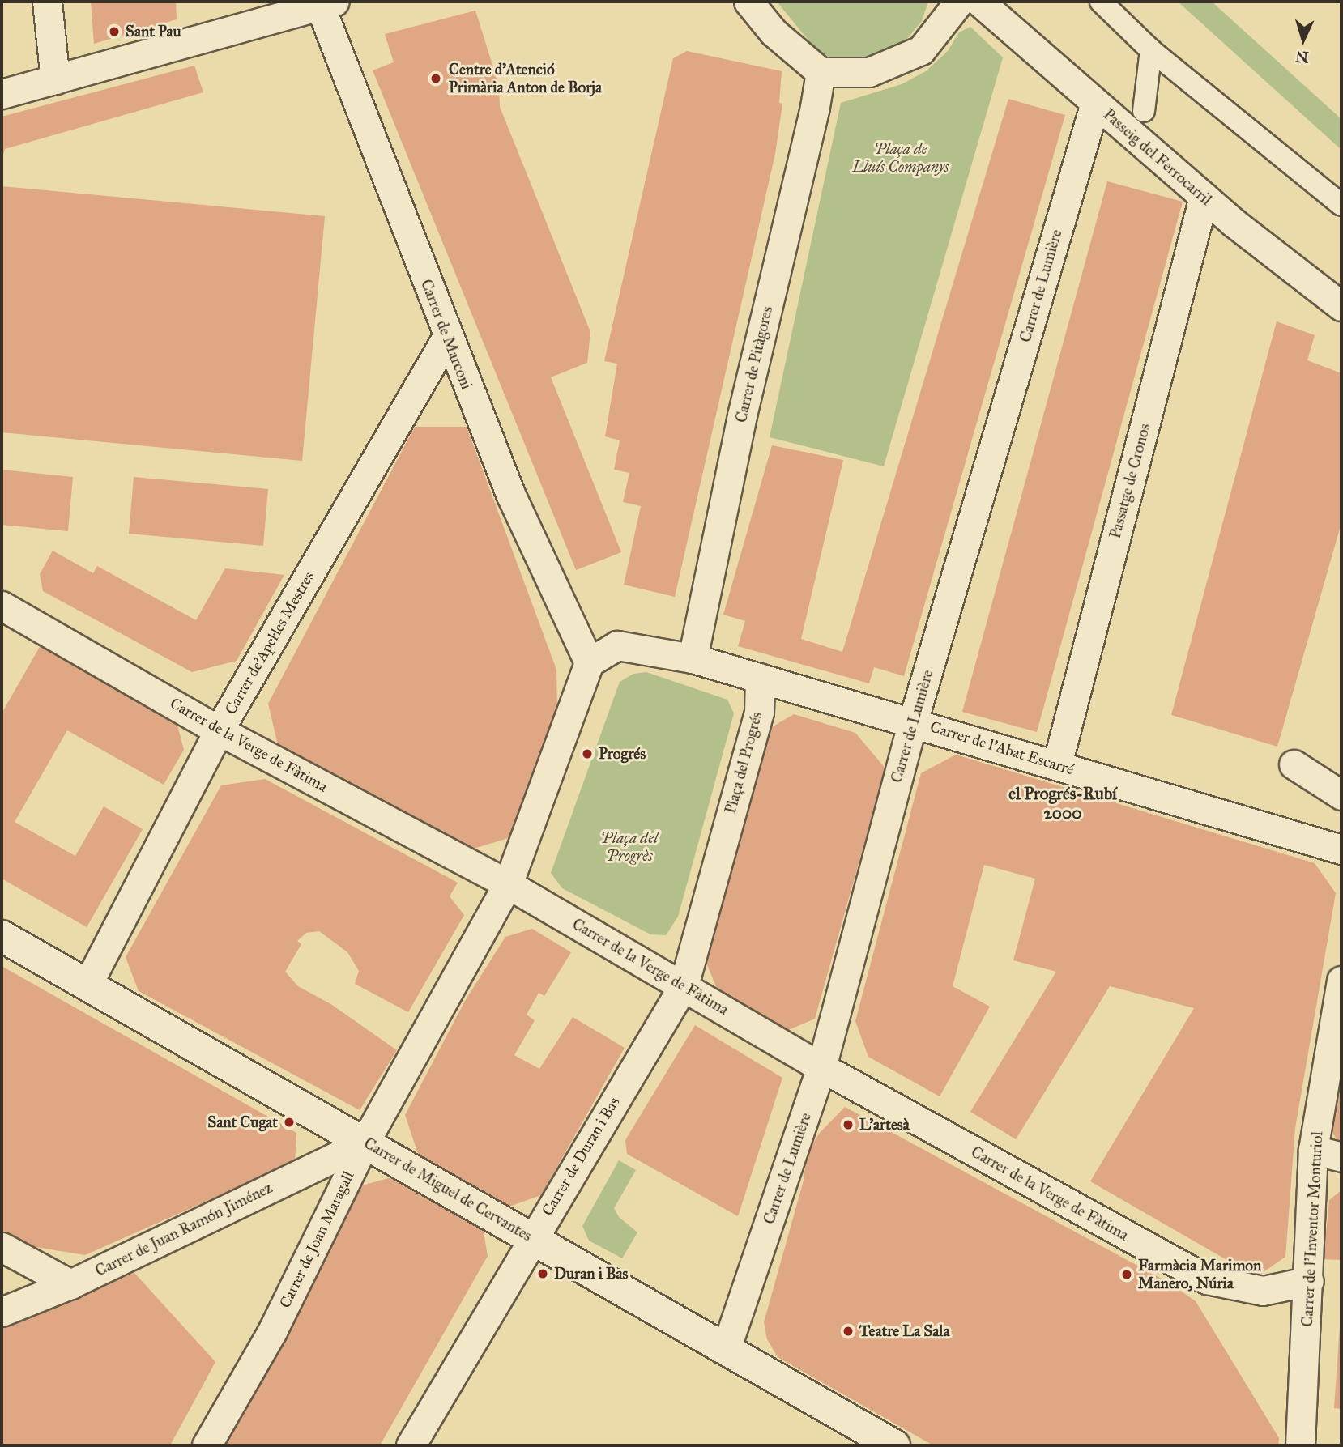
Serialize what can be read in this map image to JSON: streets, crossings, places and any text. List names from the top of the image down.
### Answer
{
  "streets": {
    "street": [
      "Passeig del Ferrocarril",
      "Carrer de Lumière",
      "Carrer de Marconi",
      "Carrer de Pitàgores",
      "Passatge de Cronos",
      "Carrer de'Apel·les Mestres",
      "Carrer de la Verge de Fàtima",
      "Carrer de l'Abat Escarré",
      "Plaça del Progrés",
      "Carrer de Duran i Bas",
      "Carrer de Miguel de Cervantes",
      "Carrer de Juan Ramón Jiménez",
      "Carrer de l'Inventor Monturiol",
      "Carrer de Joan Maragall"
    ]
  },
  "crossings": [
    ["Passeig del Ferrocarril", "Carrer de Lumière"],
    ["Passeig del Ferrocarril", "Passatge de Cronos"],
    ["Carrer de Lumière", "Carrer de la Verge de Fàtima"],
    ["Carrer de Lumière", "Carrer de l'Abat Escarré"],
    ["Carrer de Lumière", "Carrer de Miguel de Cervantes"],
    ["Carrer de Marconi", "Carrer de'Apel·les Mestres"],
    ["Passatge de Cronos", "Carrer de l'Abat Escarré"],
    ["Carrer de'Apel·les Mestres", "Carrer de la Verge de Fàtima"],
    ["Carrer de'Apel·les Mestres", "Carrer de Miguel de Cervantes"],
    ["Carrer de la Verge de Fàtima", "Plaça del Progrés"],
    ["Carrer de la Verge de Fàtima", "Carrer de Duran i Bas"],
    ["Carrer de la Verge de Fàtima", "Carrer de l'Inventor Monturiol"],
    ["Carrer de la Verge de Fàtima", "Carrer de Joan Maragall"],
    ["Carrer de l'Abat Escarré", "Plaça del Progrés"],
    ["Plaça del Progrés", "Carrer de Duran i Bas"],
    ["Carrer de Duran i Bas", "Carrer de Miguel de Cervantes"],
    ["Carrer de Miguel de Cervantes", "Carrer de Juan Ramón Jiménez"],
    ["Carrer de Miguel de Cervantes", "Carrer de Joan Maragall"],
    ["Carrer de Juan Ramón Jiménez", "Carrer de Joan Maragall"]
  ],
  "districts": ["el Progrés-Rubí 2000"],
  "parks": ["Plaça de Lluís Companys", "Plaça del Progrès"],
  "places": [
    "Sant Pau",
    "Centre d'Atenció Primària Anton de Borja",
    "Progrés",
    "Sant Cugat",
    "L'artesà",
    "Duran i Bas",
    "Farmàcia Marimon Manero, Núria",
    "Teatre La Sala"
  ],
  "north": "bottom"
}
